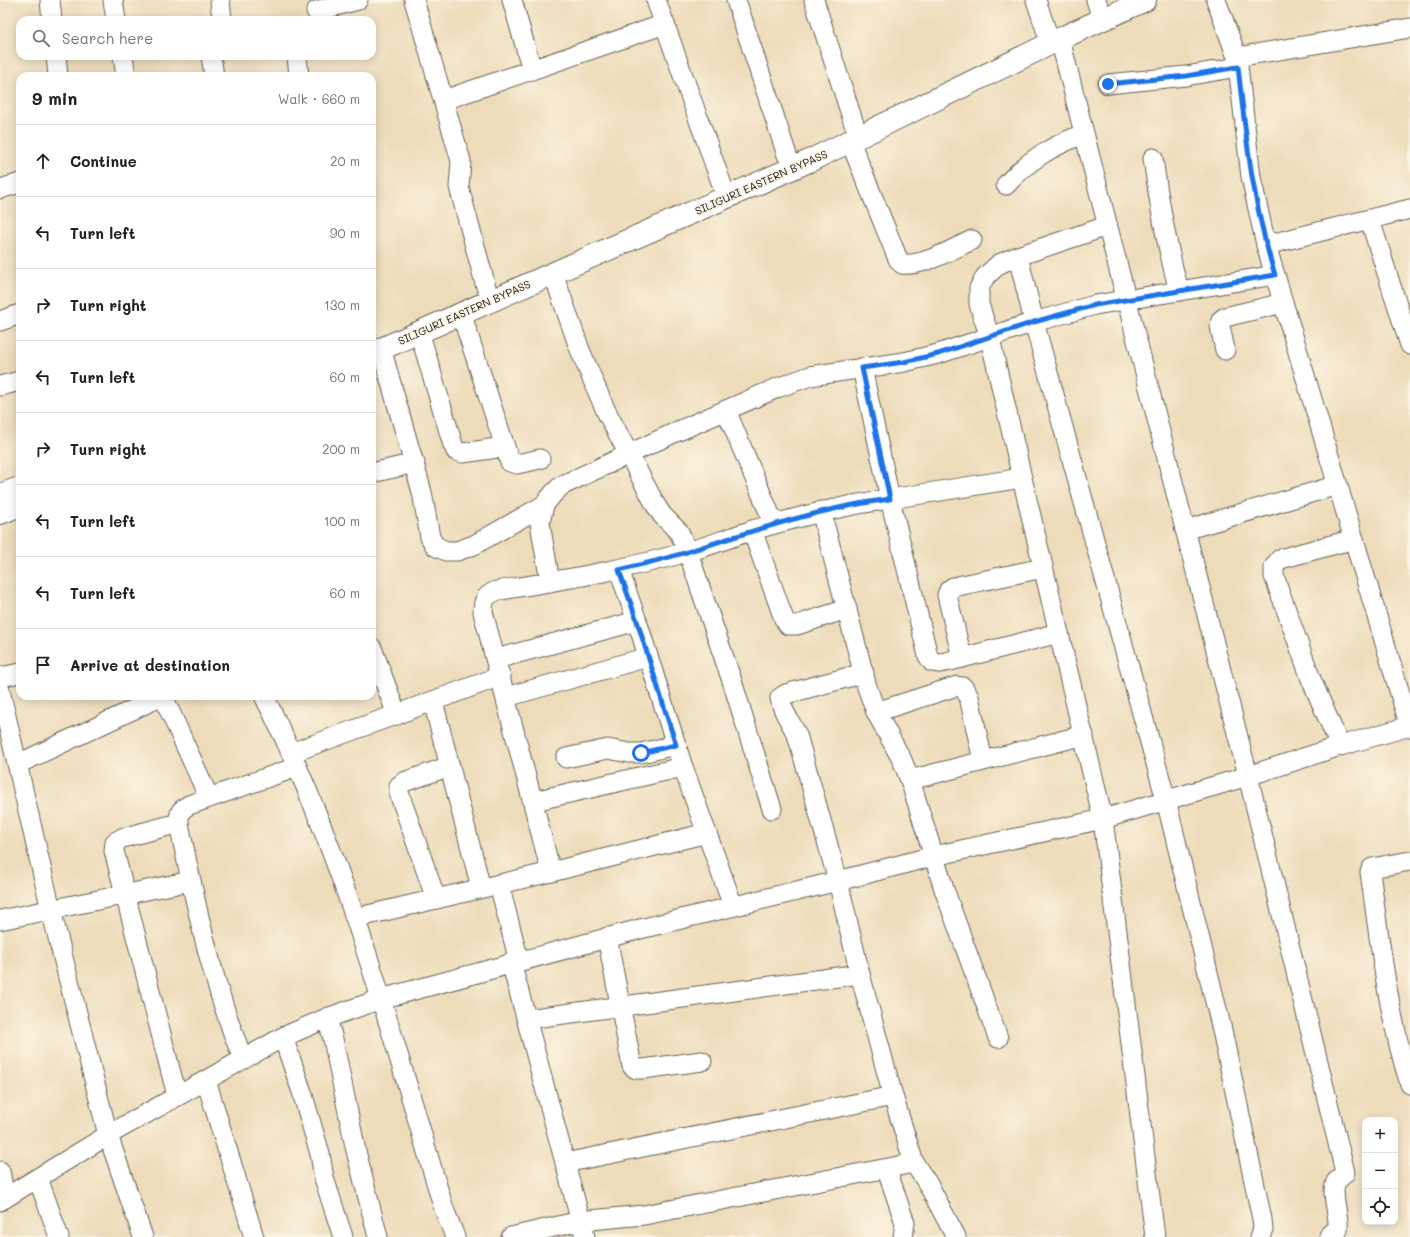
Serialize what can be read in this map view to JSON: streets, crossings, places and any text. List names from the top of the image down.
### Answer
{
  "streets": {
    "main road": ["SILIGURI EASTERN BYPASS"]
  },
  "page": {
    "search": "Search here",
    "heading": ["9 min", "Walk · 660 m"],
    "list": [
      ["Continue", "20 m"],
      ["Turn left", "90 m"],
      ["Turn right", "130 m"],
      ["Turn left", "60 m"],
      ["Turn right", "200 m"],
      ["Turn left", "100 m"],
      ["Turn left", "60 m"],
      "Arrive at destination"
    ],
    "map_buttons": ["+", "−"]
  }
}
